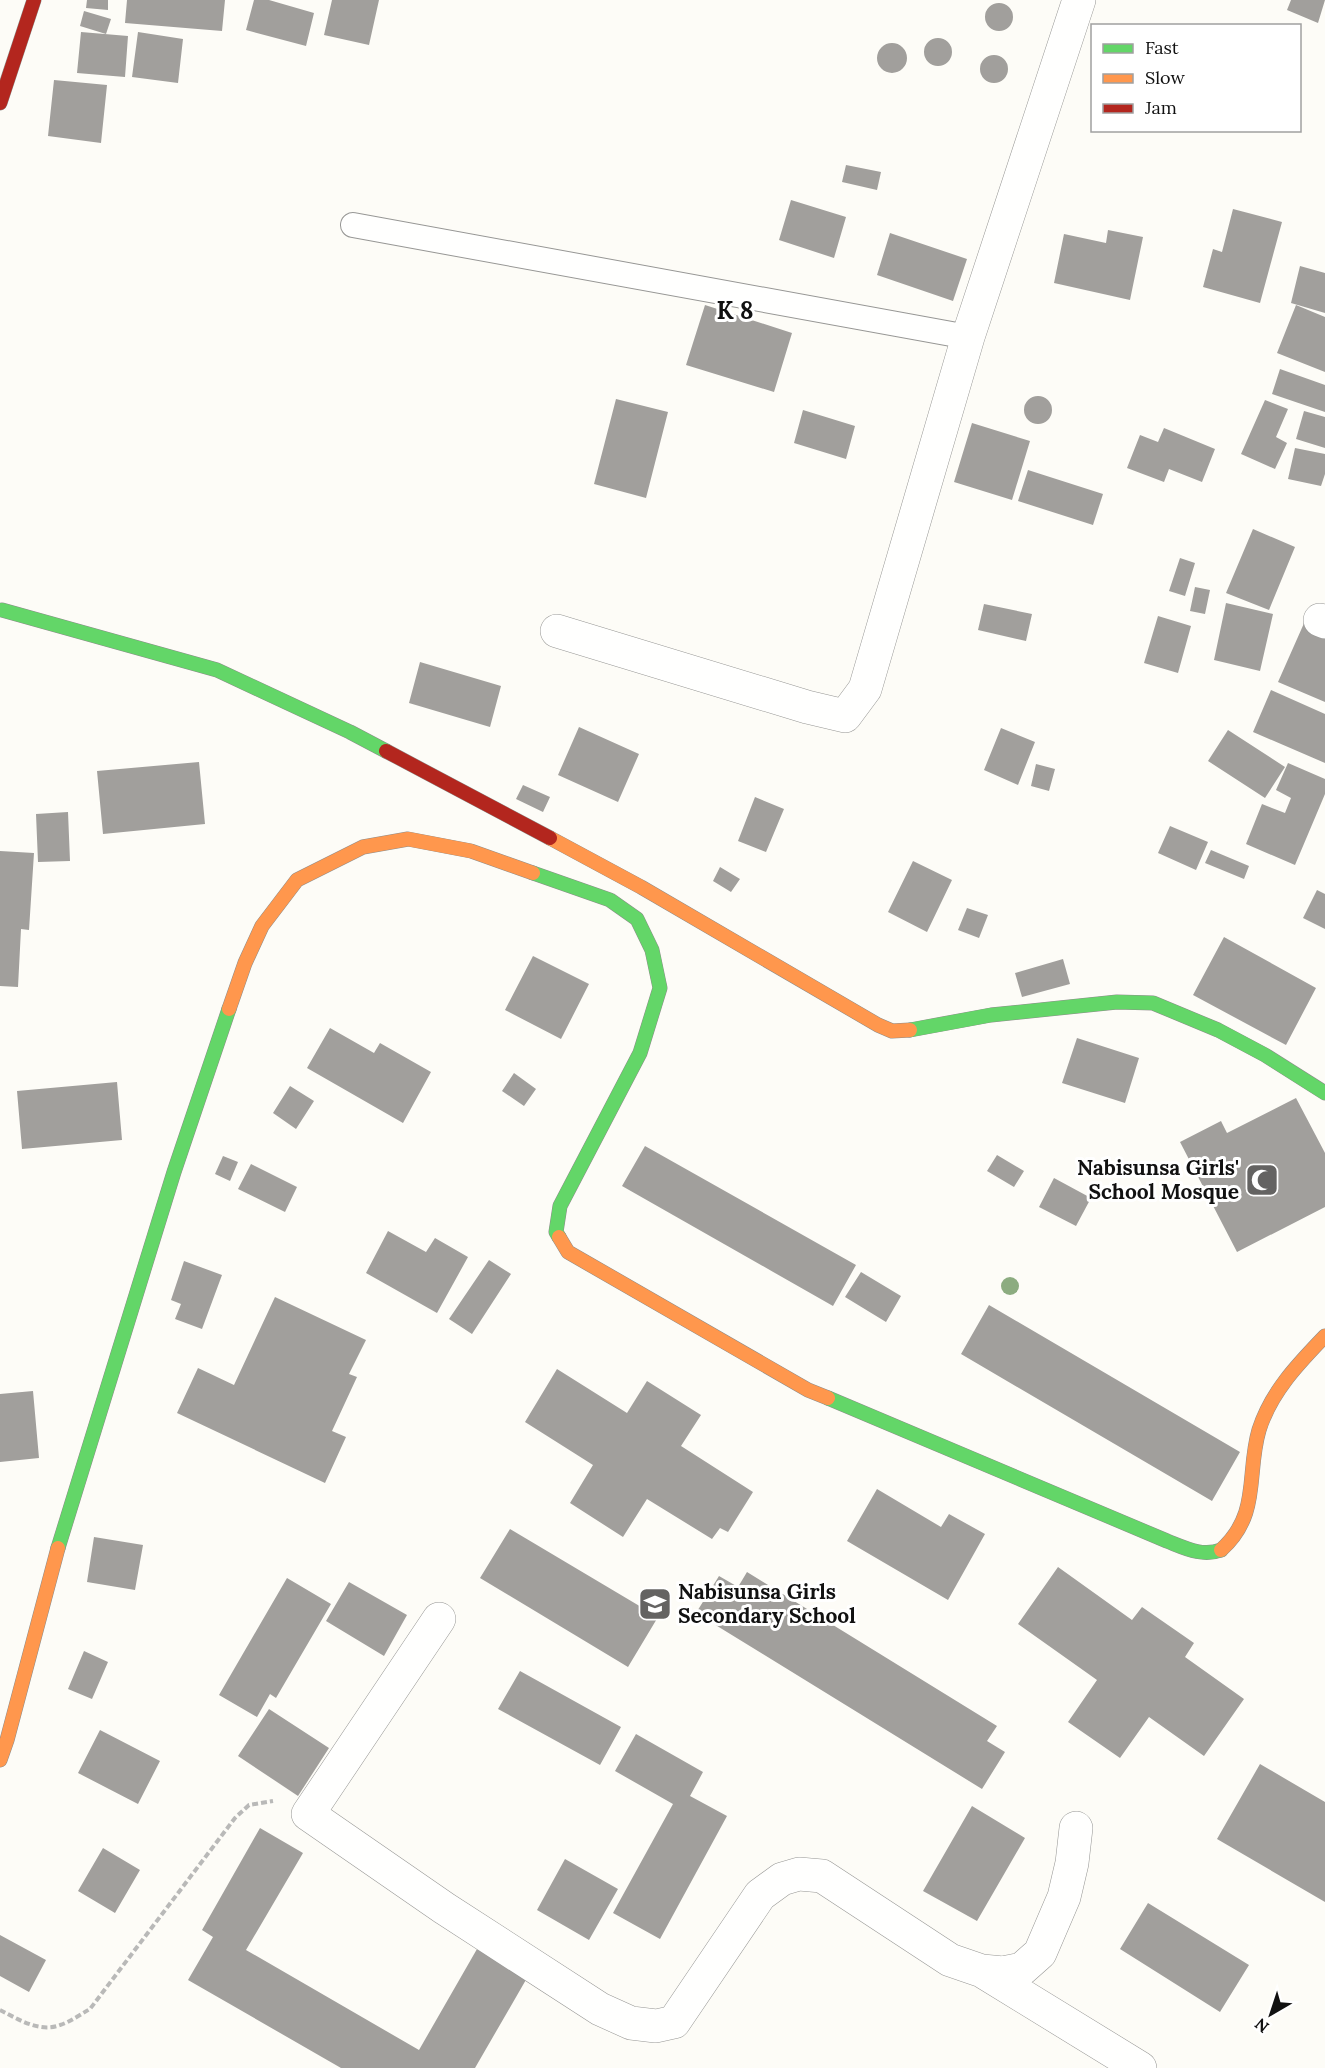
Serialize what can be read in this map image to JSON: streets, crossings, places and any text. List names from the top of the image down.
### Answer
{
  "districts": ["K 8"],
  "places": {
    "mosque": ["Nabisunsa Girls' School Mosque"],
    "school or university": ["Nabisunsa Girls Secondary School"]
  },
  "legend": ["Fast", "Slow", "Jam"],
  "north": "bottom left"
}
